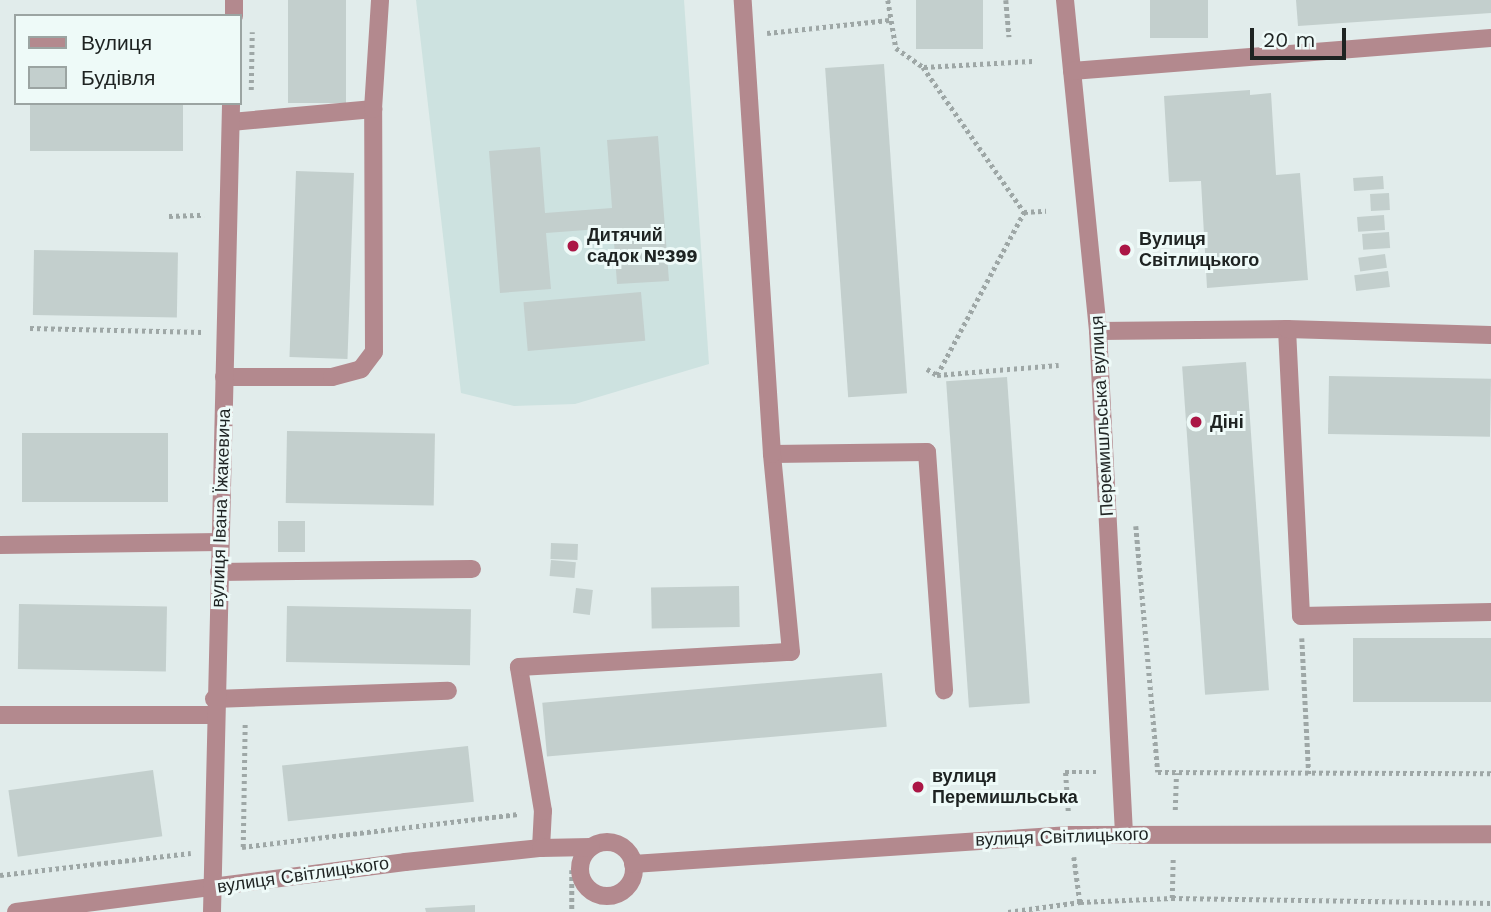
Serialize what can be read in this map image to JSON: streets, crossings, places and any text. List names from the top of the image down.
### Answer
{
  "streets": {
    "street": ["Перемишльська вулиця", "вулиця Івана Їжакевича", "вулиця Світлицького"]
  },
  "crossings": [
    ["Перемишльська вулиця", "вулиця Світлицького"],
    ["вулиця Івана Їжакевича", "вулиця Світлицького"]
  ],
  "places": [
    "Дитячий садок №399",
    "Вулиця Світлицького",
    "Діні",
    "вулиця Перемишльська"
  ],
  "legend": ["Вулиця", "Будівля"],
  "scale_bar": "20 m"
}
